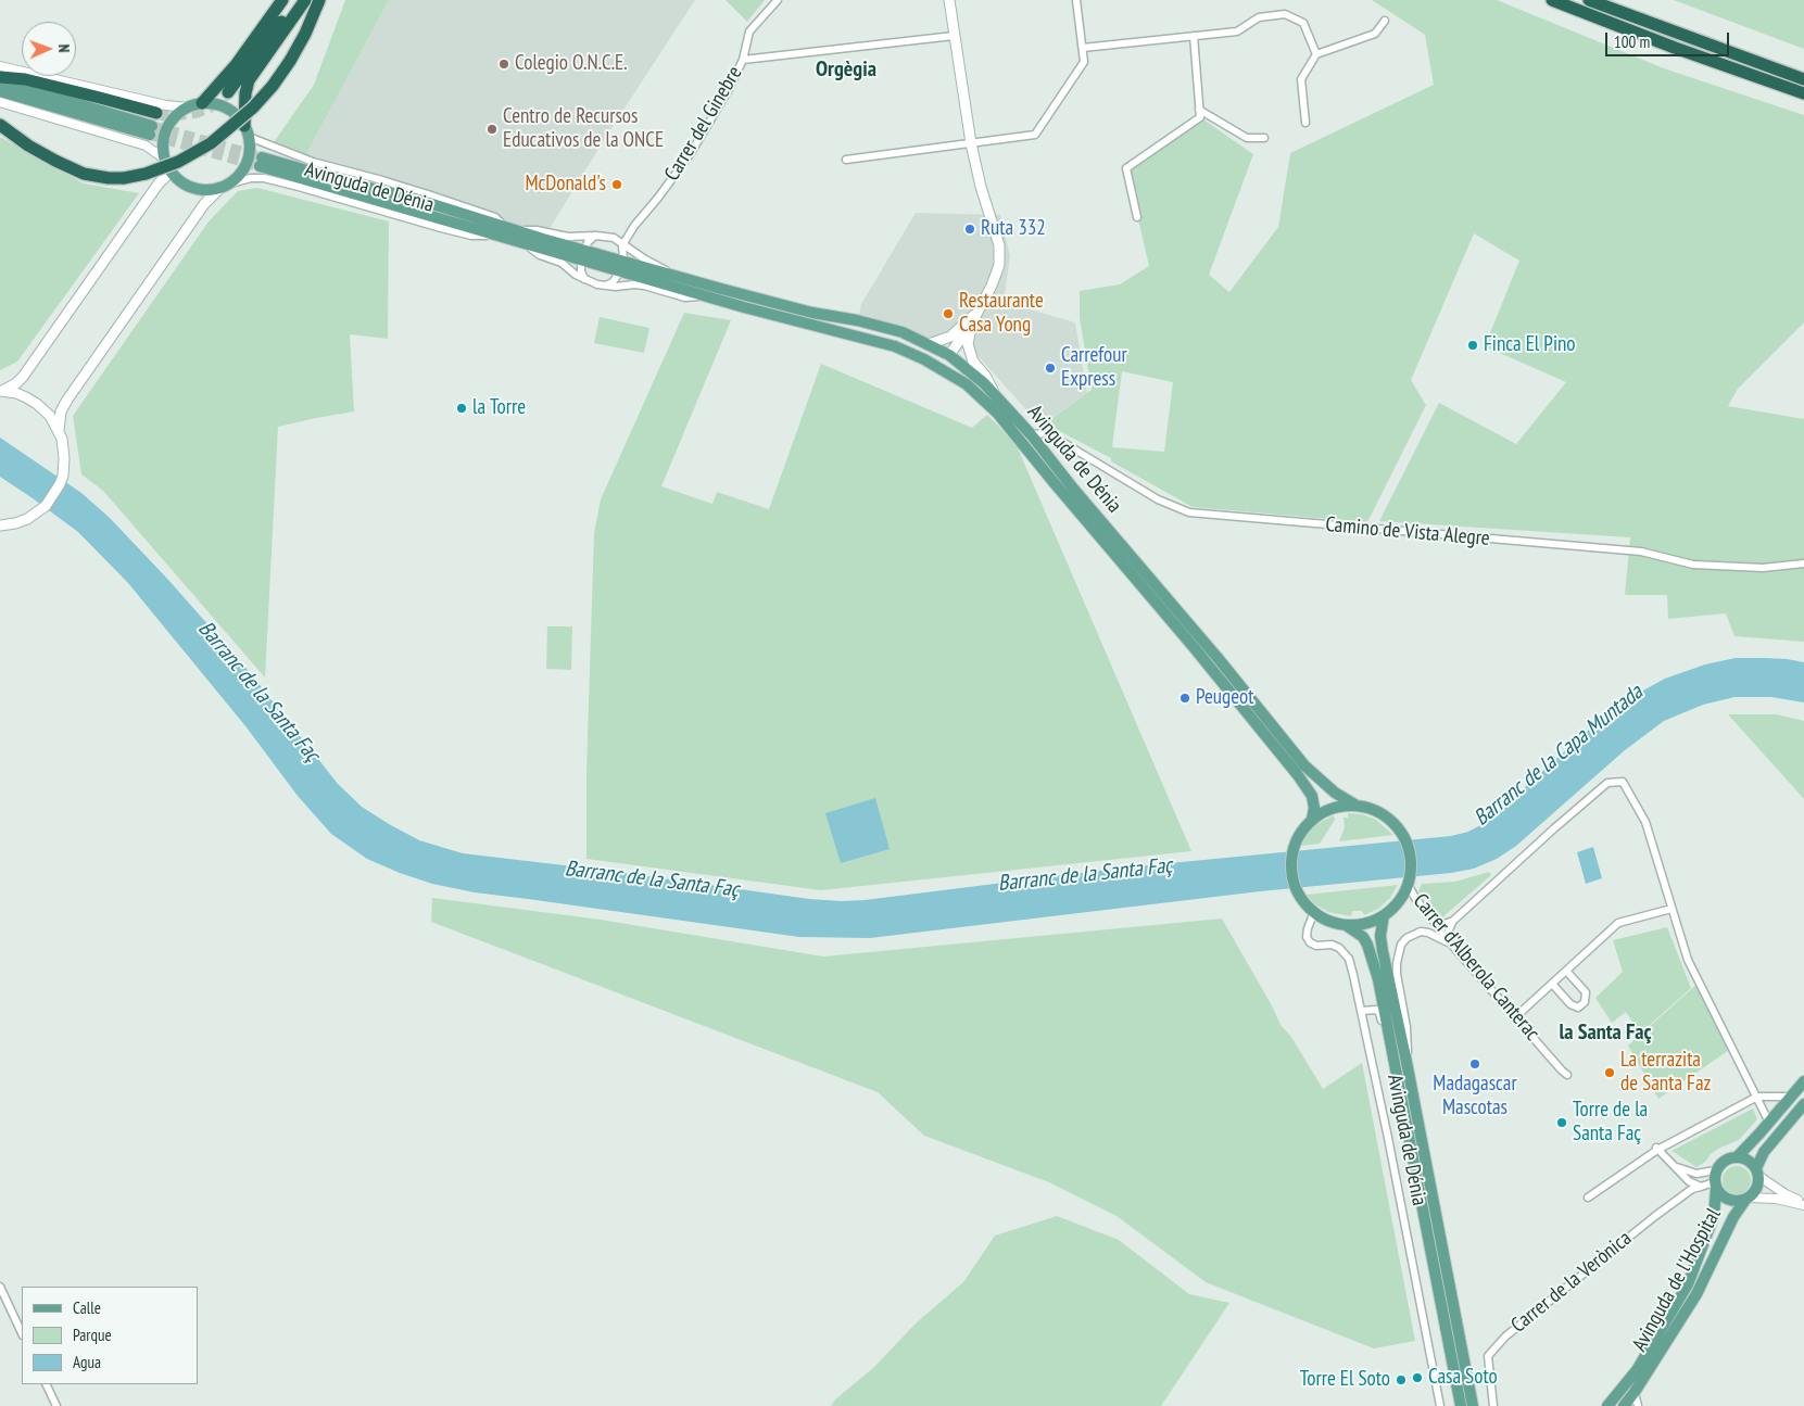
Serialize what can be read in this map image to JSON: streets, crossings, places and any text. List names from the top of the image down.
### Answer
{
  "streets": {
    "main road": ["Avinguda de Dénia", "Avinguda de l'Hospital"],
    "street": [
      "Carrer del Ginebre",
      "Camino de Vista Alegre",
      "Carrer d'Alberola Canterac",
      "Carrer de la Verònica"
    ]
  },
  "crossings": [
    ["Carrer del Ginebre", "Avinguda de Dénia"],
    ["Avinguda de Dénia", "Camino de Vista Alegre"],
    ["Avinguda de Dénia", "Carrer d'Alberola Canterac"],
    ["Avinguda de l'Hospital", "Carrer de la Verònica"]
  ],
  "districts": ["Orgègia", "la Santa Faç"],
  "water": ["Barranc de la Santa Faç", "Barranc de la Capa Muntada"],
  "places": [
    "Colegio O.N.C.E.",
    "Centro de Recursos Educativos de la ONCE",
    "McDonald's",
    "Ruta 332",
    "Restaurante Casa Yong",
    "Finca El Pino",
    "Carrefour Express",
    "la Torre",
    "Peugeot",
    "Madagascar Mascotas",
    "La terrazita de Santa Faz",
    "Torre de la Santa Faç",
    "Casa Soto",
    "Torre El Soto"
  ],
  "legend": ["Calle", "Parque", "Agua"],
  "scale_bar": "100 m",
  "north": "right"
}
